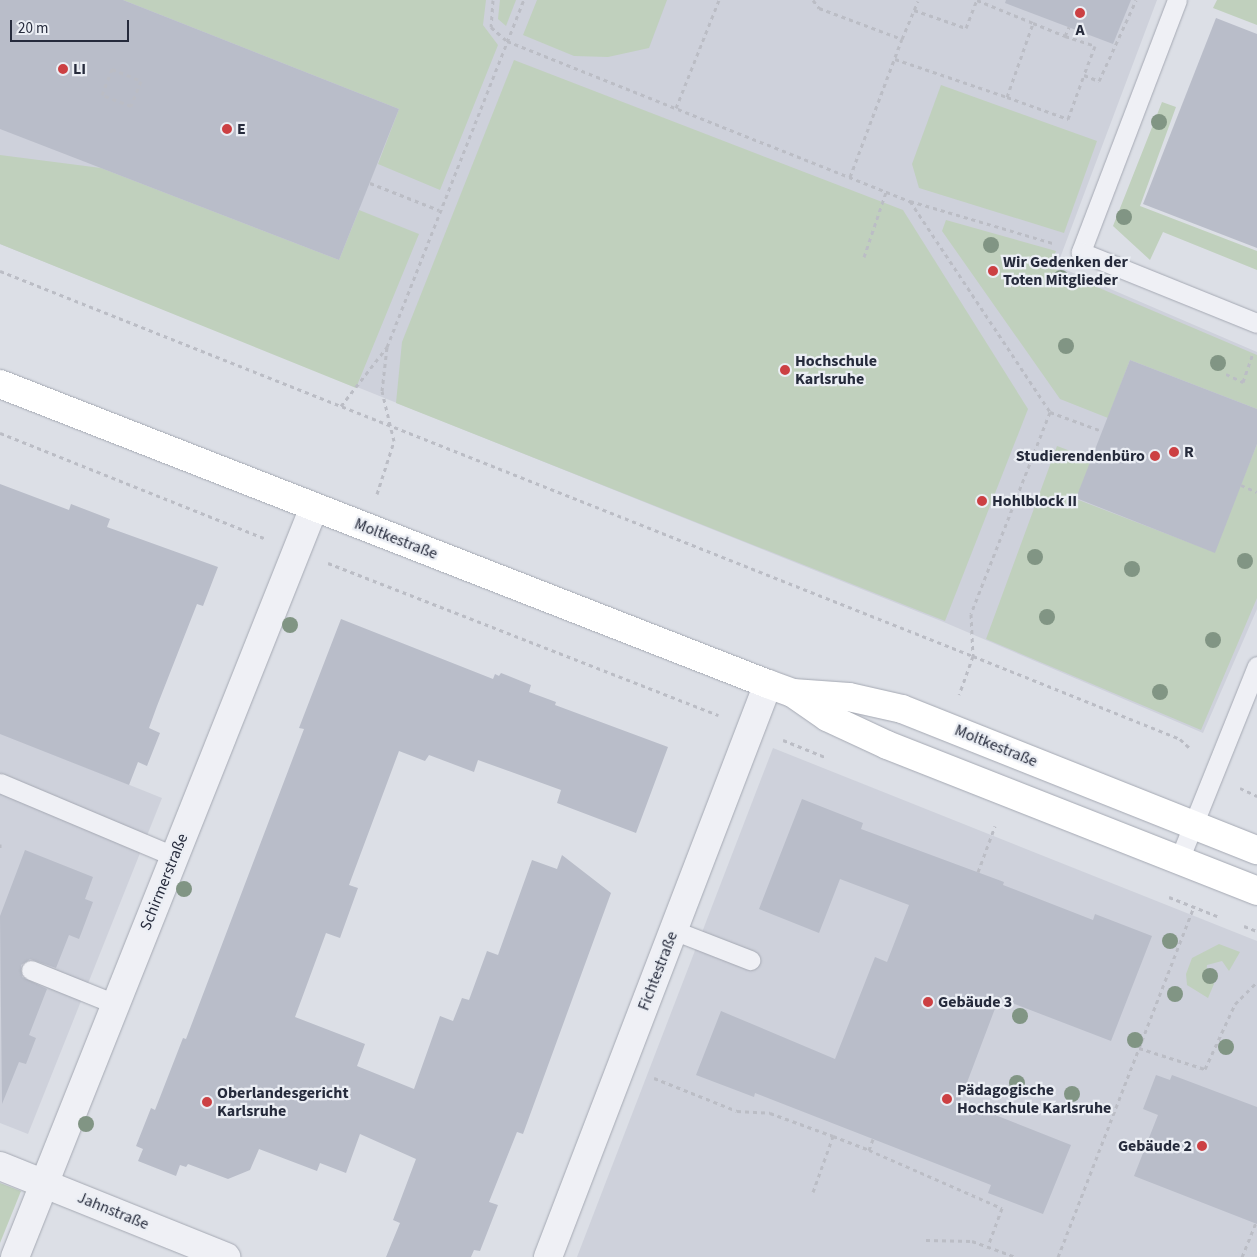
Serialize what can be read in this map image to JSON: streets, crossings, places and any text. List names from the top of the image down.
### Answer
{
  "streets": {
    "main road": ["Moltkestraße"],
    "street": ["Schirmerstraße", "Fichtestraße", "Jahnstraße"]
  },
  "crossings": [
    ["Moltkestraße", "Schirmerstraße"],
    ["Moltkestraße", "Fichtestraße"],
    ["Schirmerstraße", "Jahnstraße"]
  ],
  "places": [
    "A",
    "LI",
    "E",
    "Wir Gedenken der Toten Mitglieder",
    "Hochschule Karlsruhe",
    "R",
    "Studierendenbüro",
    "Hohlblock II",
    "Gebäude 3",
    "Pädagogische Hochschule Karlsruhe",
    "Oberlandesgericht Karlsruhe",
    "Gebäude 2"
  ],
  "scale_bar": "20 m"
}
